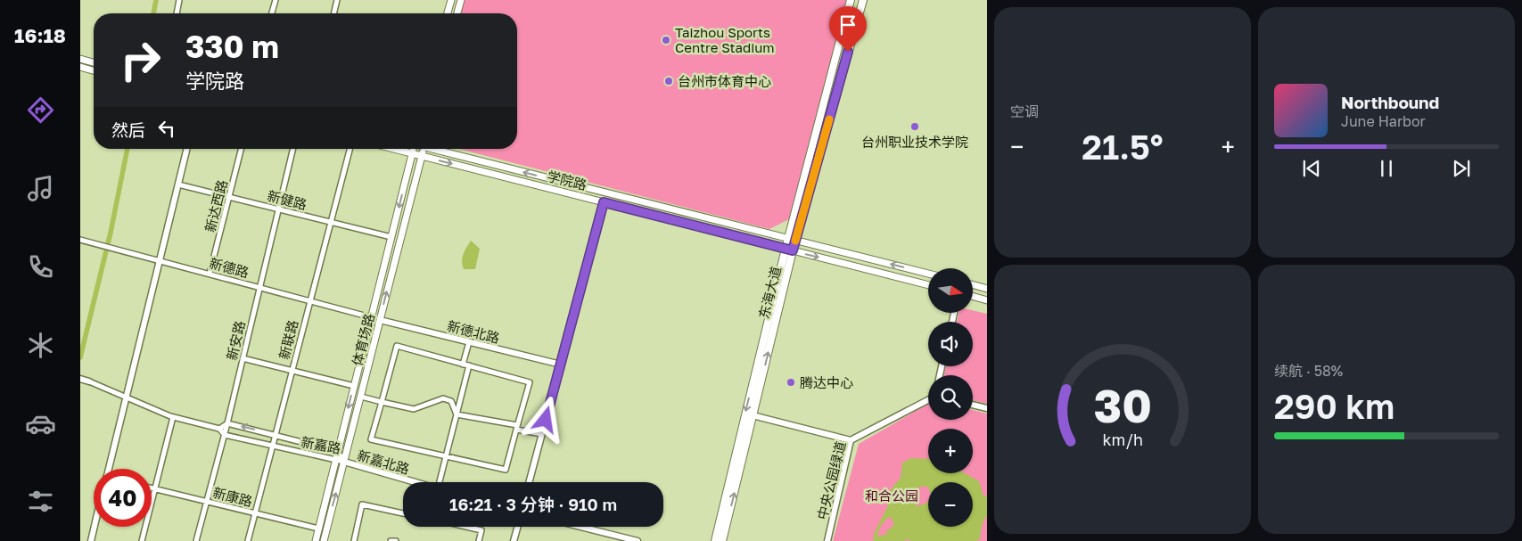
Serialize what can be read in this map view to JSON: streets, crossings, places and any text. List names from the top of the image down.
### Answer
{
  "streets": {
    "main road": ["学院路", "东海大道", "体育场路"],
    "street": [
      "新健路",
      "新达西路",
      "新德路",
      "新德北路",
      "新联路",
      "新安路",
      "新嘉路",
      "新嘉北路",
      "中央公园绿道",
      "新康路"
    ]
  },
  "crossings": [
    ["学院路", "东海大道"],
    ["学院路", "体育场路"],
    ["新健路", "新达西路"],
    ["新健路", "新联路"],
    ["新健路", "新安路"],
    ["新达西路", "新德路"],
    ["新德路", "新联路"],
    ["新德路", "新安路"],
    ["新德北路", "体育场路"],
    ["新联路", "新嘉路"],
    ["新联路", "新康路"],
    ["体育场路", "新嘉路"],
    ["体育场路", "新嘉北路"],
    ["新安路", "新嘉路"],
    ["新安路", "新康路"],
    ["新嘉路", "新嘉北路"]
  ],
  "parks": ["和合公园"],
  "places": [
    "Taizhou Sports Centre Stadium",
    "台州市体育中心",
    "台州职业技术学院",
    "腾达中心"
  ],
  "north": "right",
  "page": {
    "tabs": "16:18",
    "tile": [
      "空调",
      ["续航 · 58%", "290 km"]
    ],
    "turn": ["330 m", "学院路"],
    "song": ["Northbound", "June Harbor"],
    "then": "然后",
    "heat": ["−", "21.5°", "+"],
    "map_buttons": ["+", "−"],
    "limit": "40",
    "trip": "16:21 · 3 分钟 · 910 m",
    "gauge": ["30", "km/h"]
  }
}
